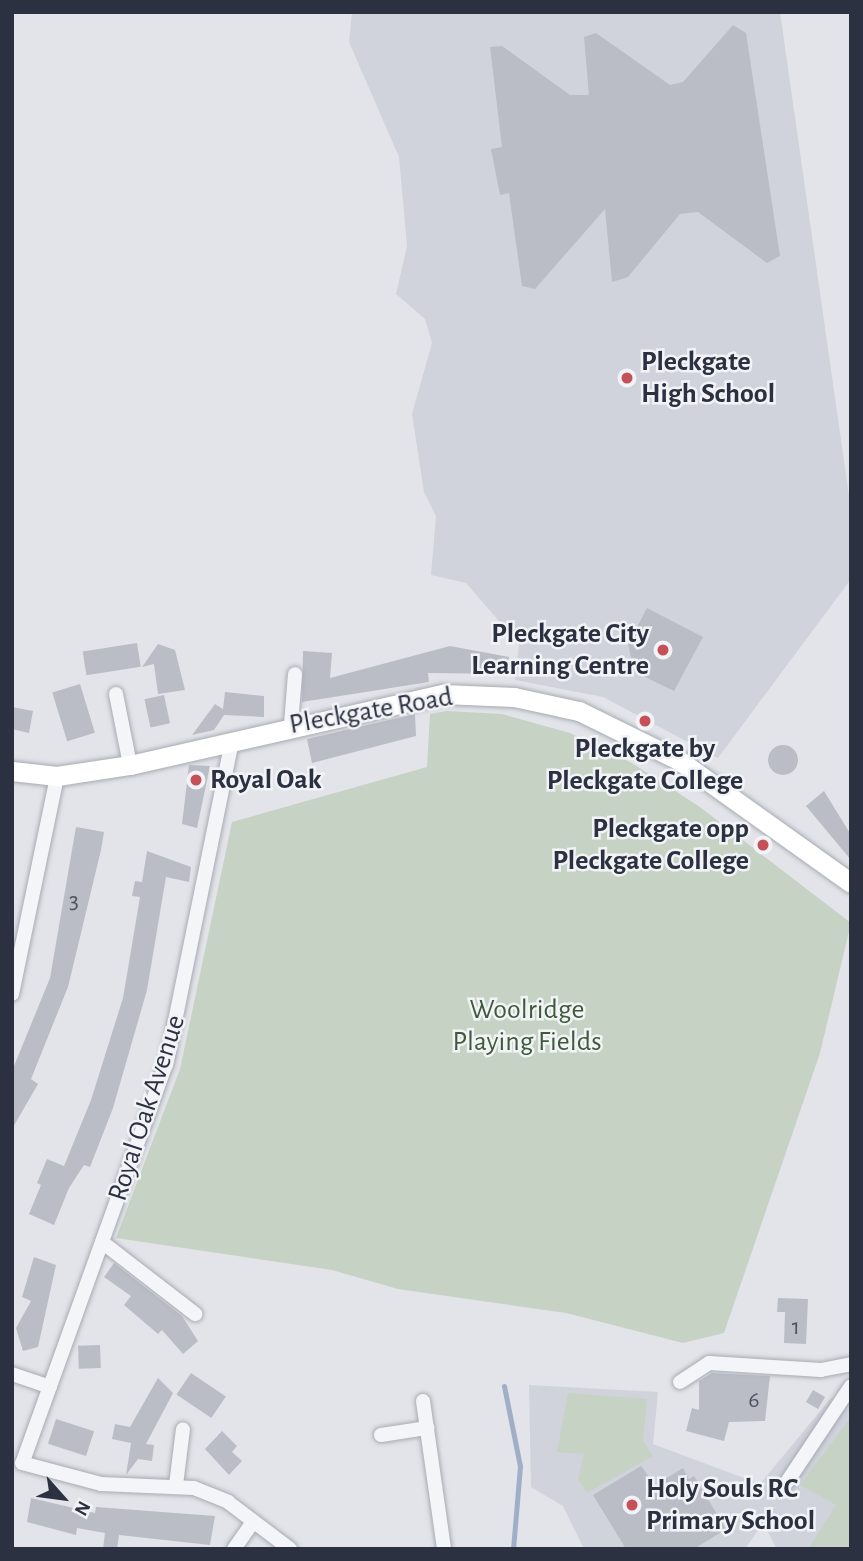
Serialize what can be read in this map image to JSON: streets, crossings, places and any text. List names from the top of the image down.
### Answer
{
  "streets": {
    "main road": ["Pleckgate Road"],
    "street": ["Royal Oak Avenue"]
  },
  "crossings": [
    ["Pleckgate Road", "Royal Oak Avenue"]
  ],
  "parks": ["Woolridge Playing Fields"],
  "places": [
    "Pleckgate High School",
    "Pleckgate City Learning Centre",
    "Pleckgate by Pleckgate College",
    "Royal Oak",
    "Pleckgate opp Pleckgate College",
    "Holy Souls RC Primary School"
  ],
  "house_numbers": ["3", "1", "6"],
  "north": "bottom right"
}
